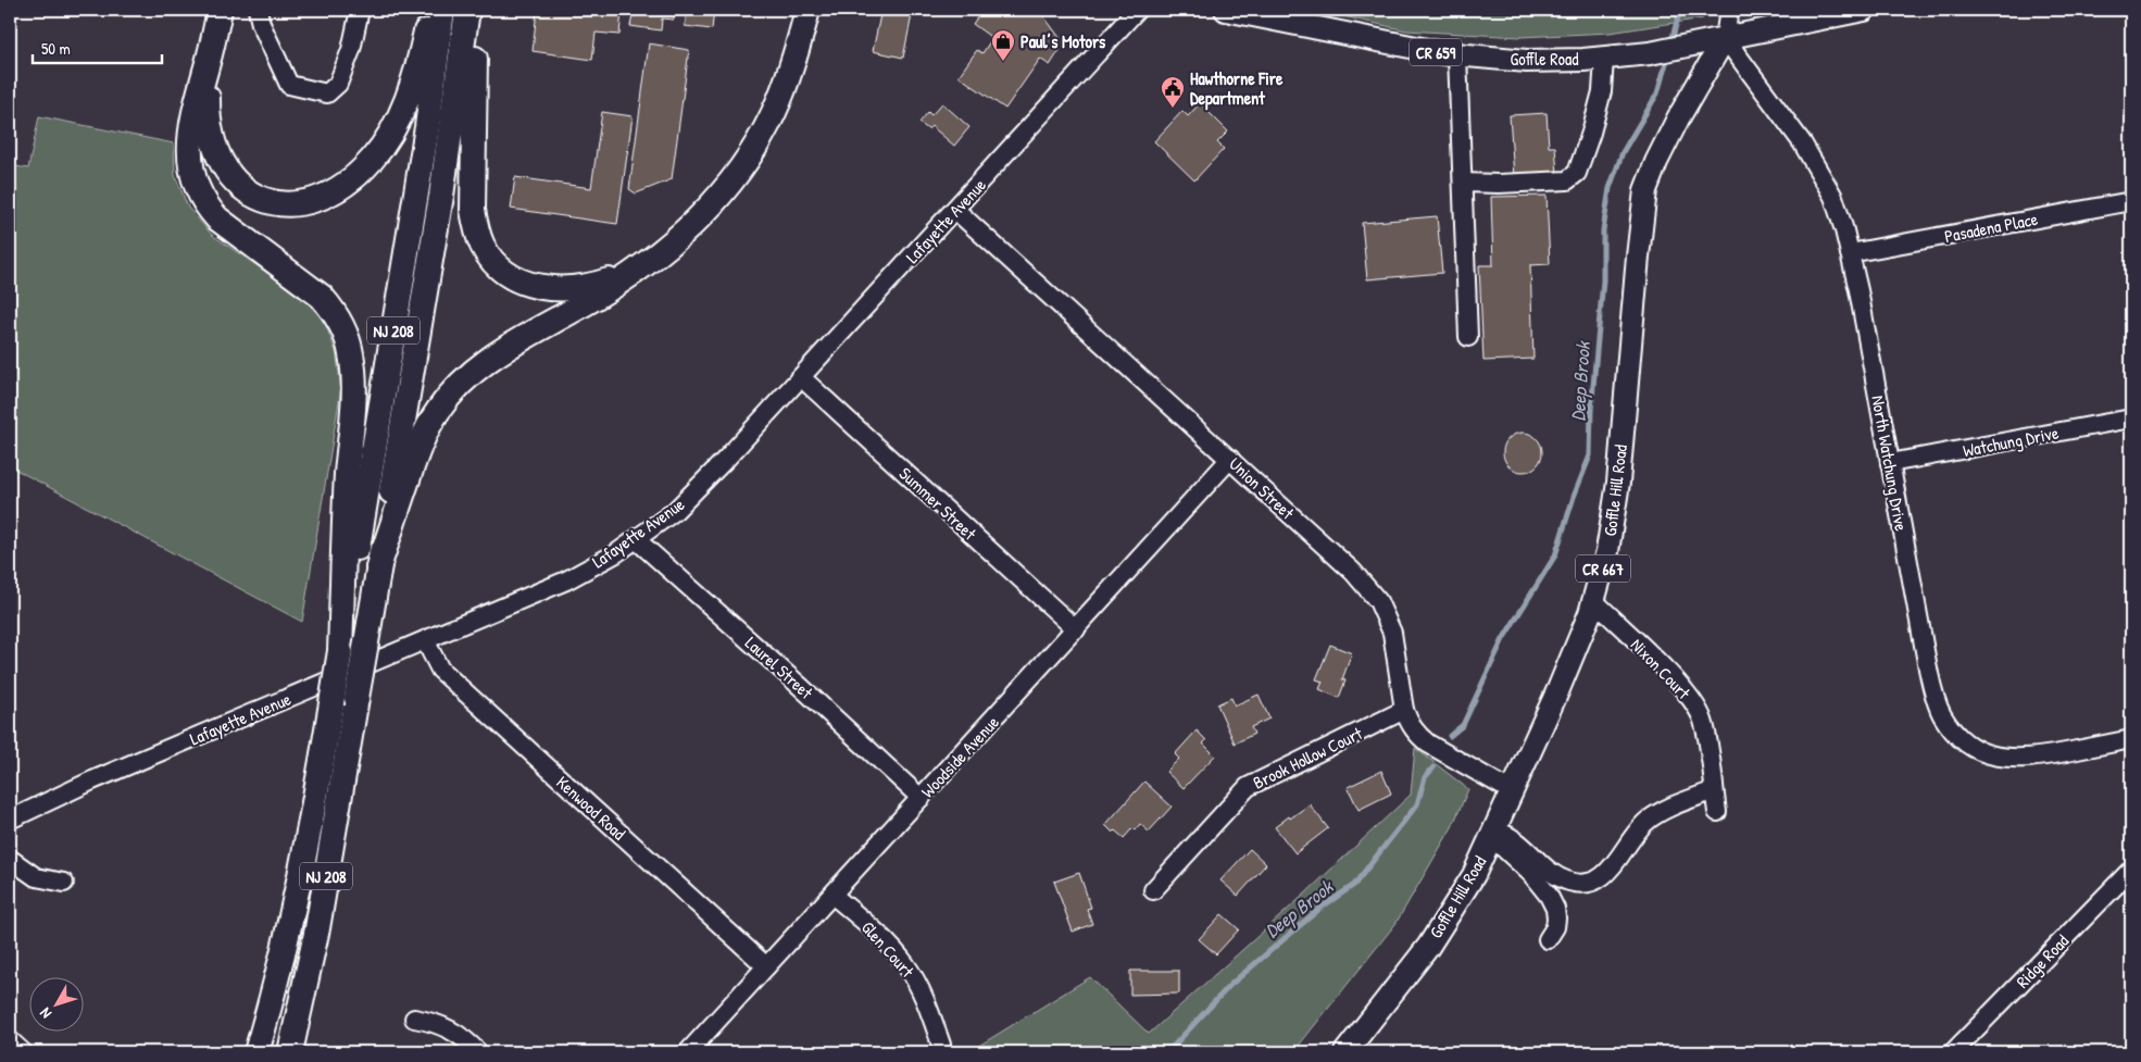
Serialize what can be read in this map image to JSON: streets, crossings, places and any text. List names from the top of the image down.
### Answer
{
  "streets": {
    "highway": ["NJ 208"],
    "main road": [
      "CR 659",
      "Goffle Road",
      "Goffle Hill Road",
      "CR 667"
    ],
    "street": [
      "Lafayette Avenue",
      "Pasadena Place",
      "Watchung Drive",
      "North Watchung Drive",
      "Union Street",
      "Summer Street",
      "Laurel Street",
      "Nixon Court",
      "Woodside Avenue",
      "Brook Hollow Court",
      "Kenwood Road",
      "Glen Court",
      "Ridge Road"
    ]
  },
  "crossings": [
    ["Goffle Road", "North Watchung Drive"],
    ["Goffle Road", "Goffle Hill Road"],
    ["Lafayette Avenue", "Union Street"],
    ["Lafayette Avenue", "Summer Street"],
    ["Lafayette Avenue", "Laurel Street"],
    ["Lafayette Avenue", "Kenwood Road"],
    ["Pasadena Place", "North Watchung Drive"],
    ["Watchung Drive", "North Watchung Drive"],
    ["North Watchung Drive", "Goffle Hill Road"],
    ["Union Street", "Goffle Hill Road"],
    ["Union Street", "Woodside Avenue"],
    ["Union Street", "Brook Hollow Court"],
    ["Goffle Hill Road", "Nixon Court"],
    ["Summer Street", "Woodside Avenue"],
    ["Laurel Street", "Woodside Avenue"],
    ["Woodside Avenue", "Kenwood Road"],
    ["Woodside Avenue", "Glen Court"]
  ],
  "water": ["Deep Brook"],
  "places": {
    "shop": ["Paul’s Motors"],
    "public building": ["Hawthorne Fire Department"]
  },
  "scale_bar": "50 m",
  "north": "bottom left"
}
